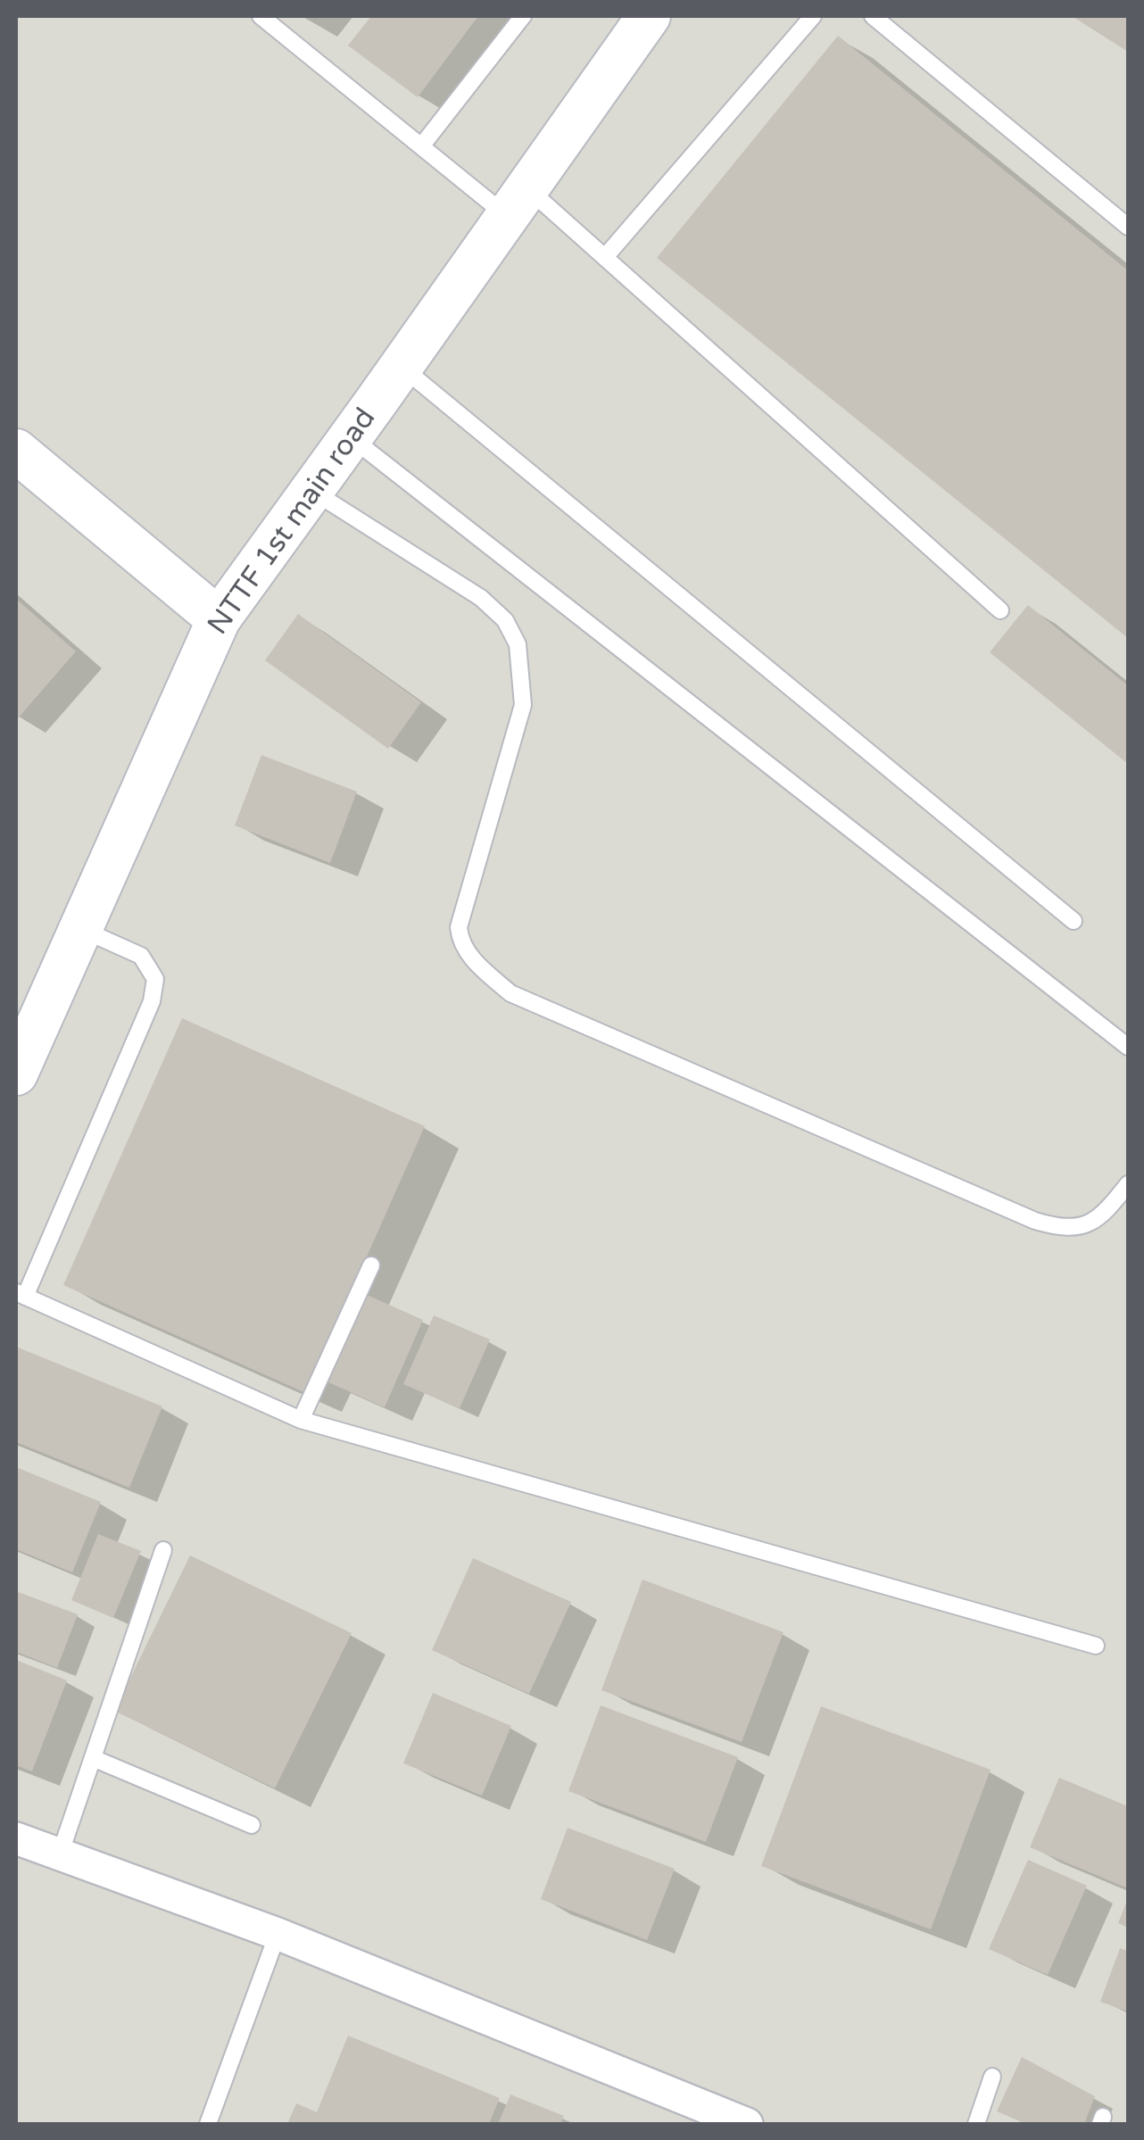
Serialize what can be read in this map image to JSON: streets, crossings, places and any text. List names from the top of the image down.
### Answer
{
  "streets": {
    "street": ["NTTF 1st main road"]
  }
}
